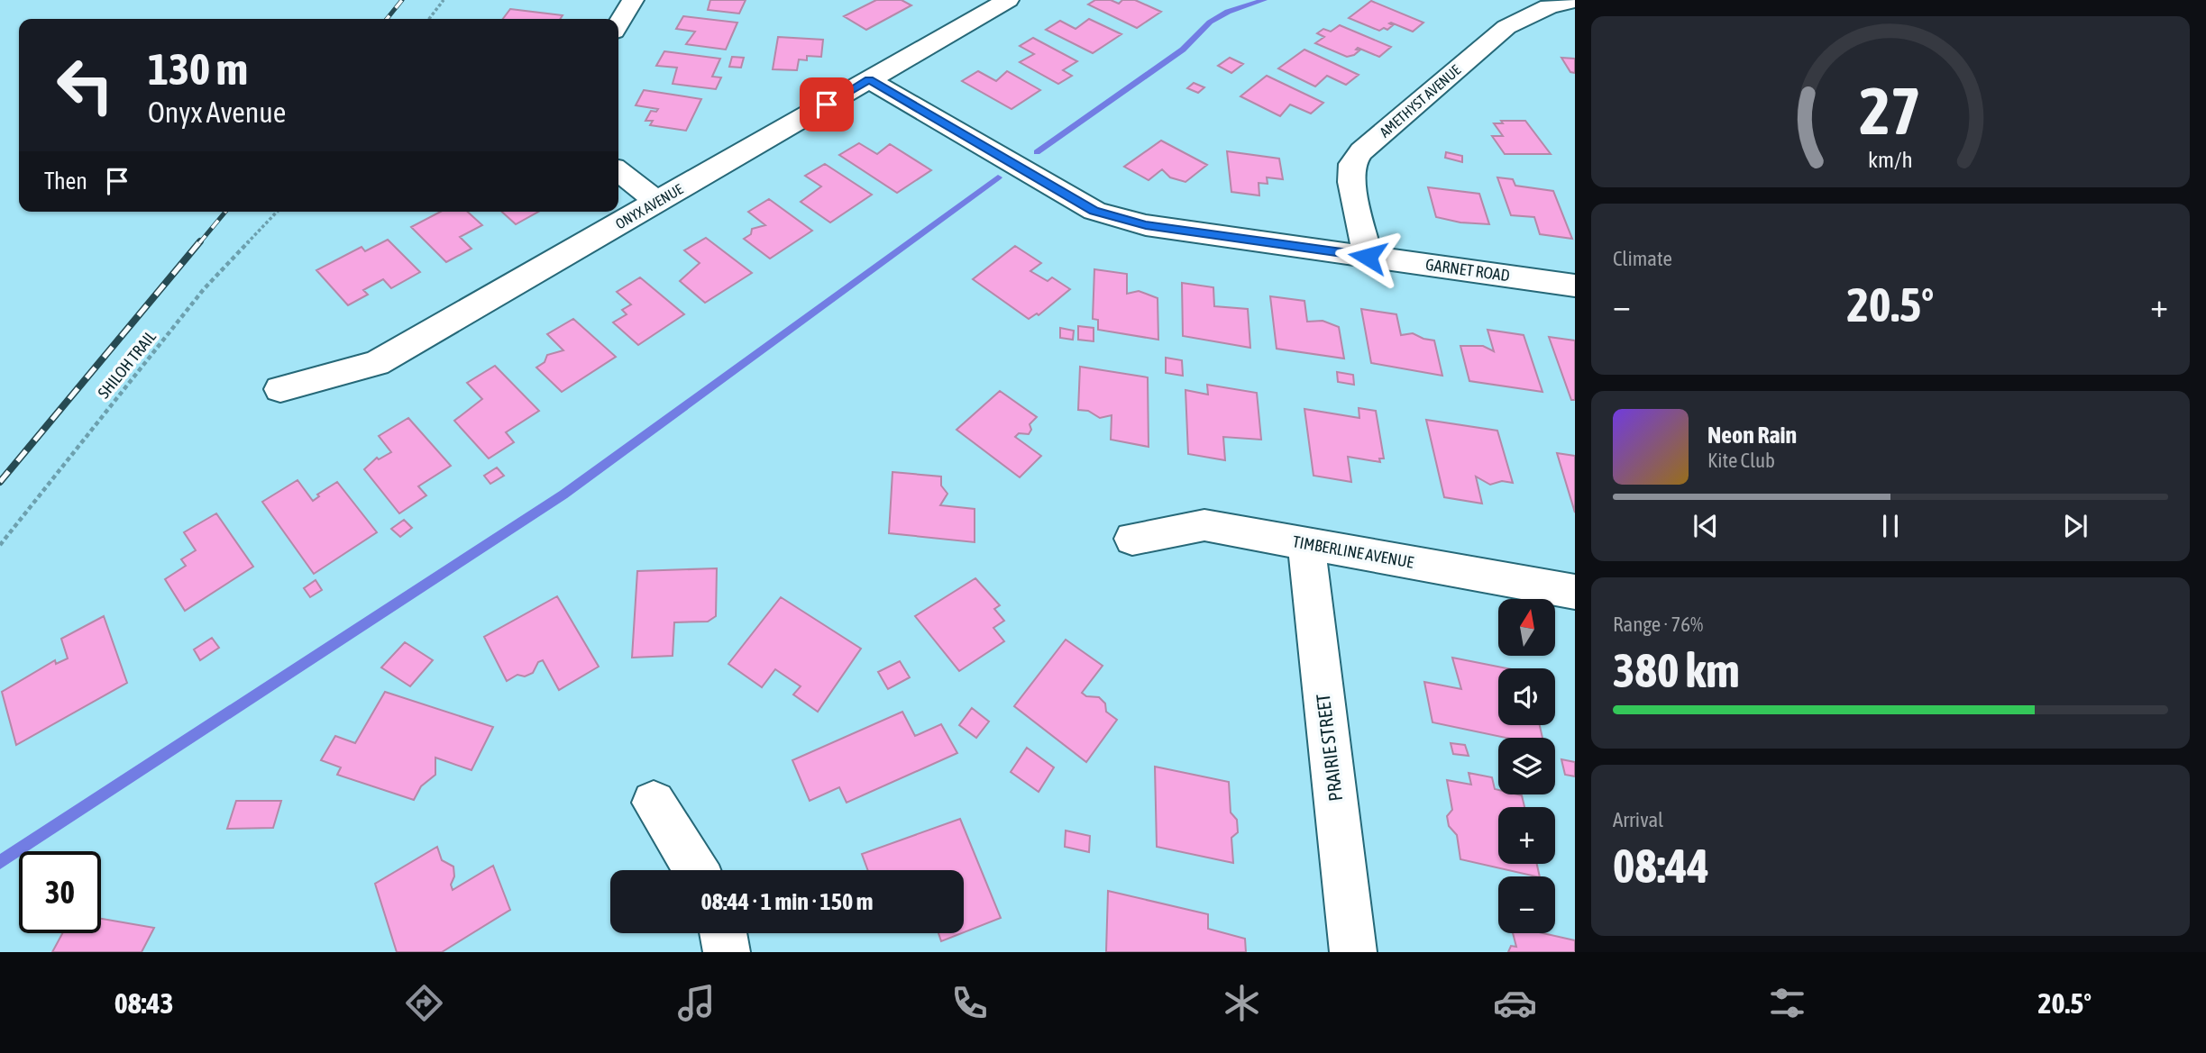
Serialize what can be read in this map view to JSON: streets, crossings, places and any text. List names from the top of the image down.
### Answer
{
  "streets": {
    "street": [
      "AMETHYST AVENUE",
      "ONYX AVENUE",
      "GARNET ROAD",
      "TIMBERLINE AVENUE",
      "PRAIRIE STREET"
    ],
    "path": ["SHILOH TRAIL"]
  },
  "crossings": [
    ["AMETHYST AVENUE", "GARNET ROAD"],
    ["ONYX AVENUE", "GARNET ROAD"],
    ["TIMBERLINE AVENUE", "PRAIRIE STREET"]
  ],
  "north": "top",
  "page": {
    "turn": ["130 m", "Onyx Avenue"],
    "then": "Then",
    "tile": [
      "Climate",
      ["Range · 76%", "380 km"],
      ["Arrival", "08:44"]
    ],
    "heat": ["−", "20.5°", "+"],
    "song": ["Neon Rain", "Kite Club"],
    "map_buttons": ["+", "−"],
    "limit": "30",
    "trip": "08:44 · 1 min · 150 m",
    "tabs": ["08:43", "20.5°"],
    "gauge": ["27", "km/h"]
  }
}
